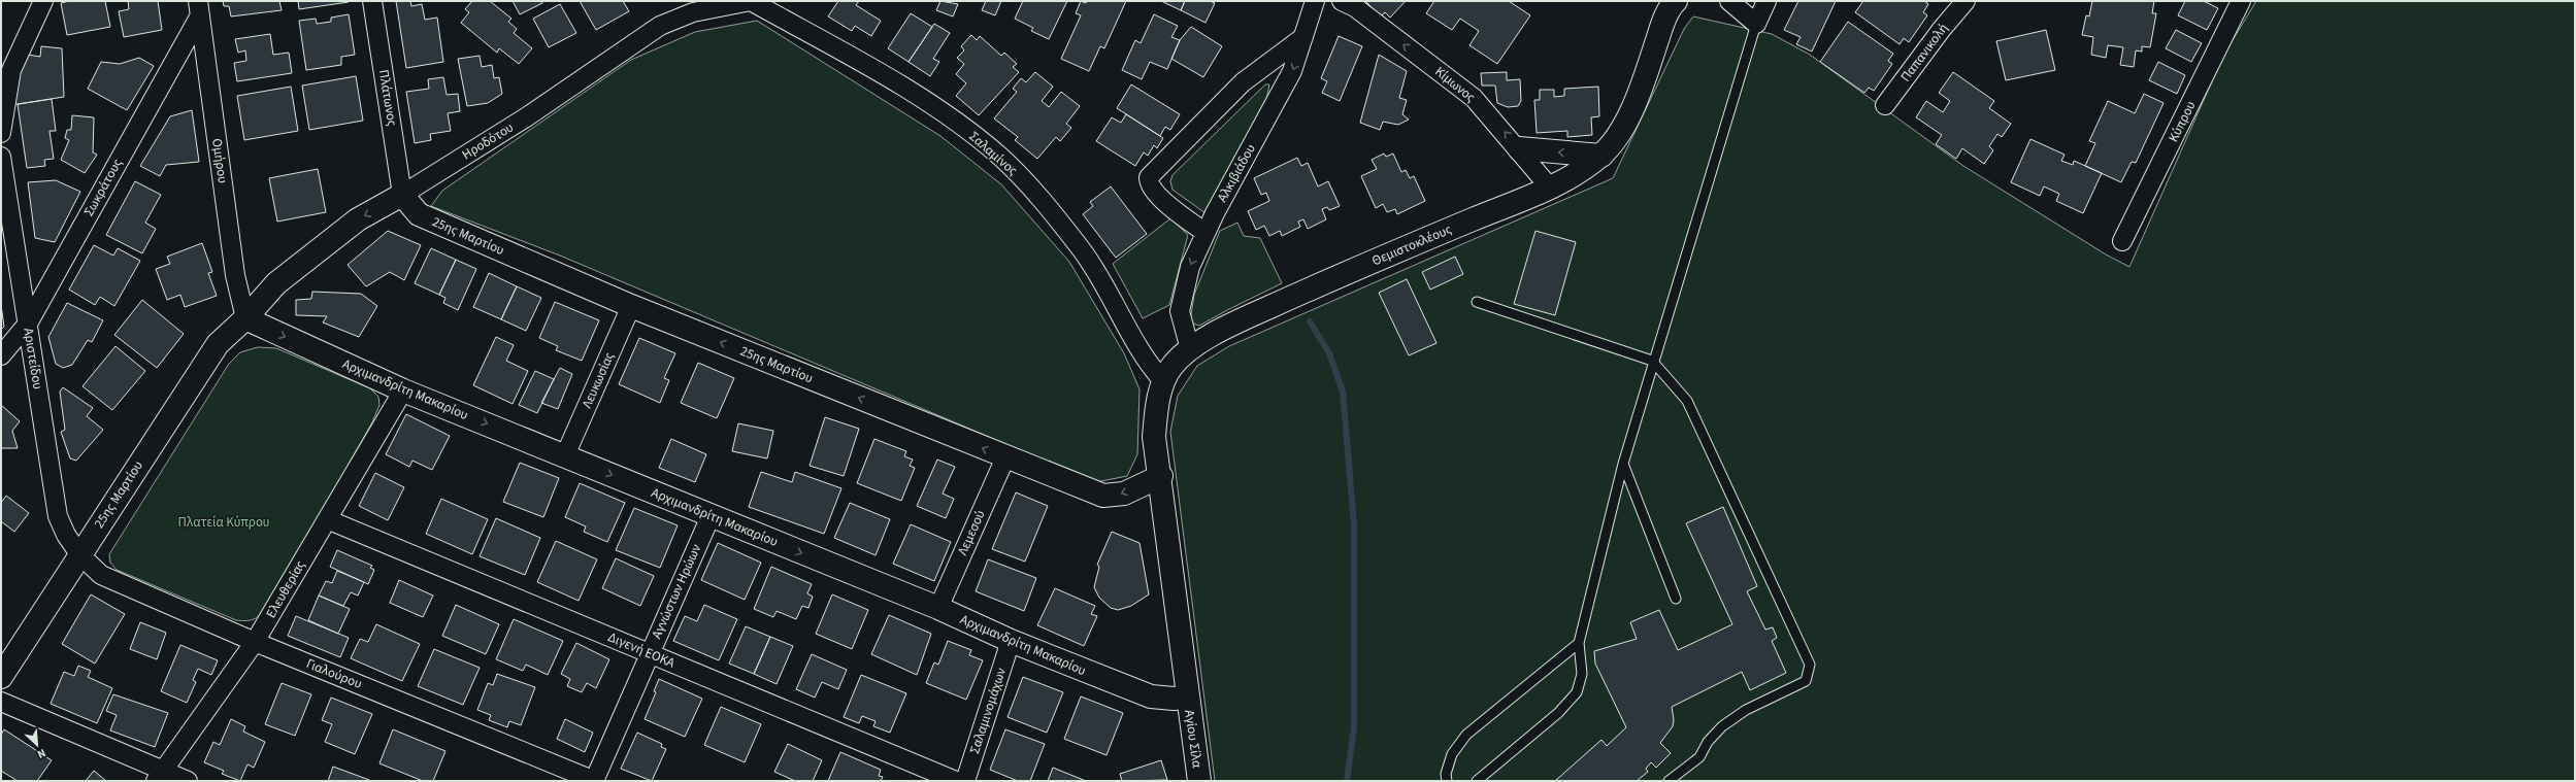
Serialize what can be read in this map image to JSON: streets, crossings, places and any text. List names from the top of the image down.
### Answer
{
  "streets": {
    "street": [
      "Παπανικολή",
      "Κίμωνος",
      "Πλάτωνος",
      "Κύπρου",
      "Ηροδότου",
      "Σαλαμίνος",
      "Ομήρου",
      "Αλκιβιάδου",
      "Σωκράτους",
      "25ης Μαρτίου",
      "Θεμιστοκλέους",
      "Αριστείδου",
      "Λευκωσίας",
      "Αρχιμανδρίτη Μακαρίου",
      "Λεμεσού",
      "Ελευθερίας",
      "Αγνώστων Ηρώων",
      "Διγενή ΕΟΚΑ",
      "Γιαλούρου",
      "Σαλαμινομάχων",
      "Αγίου Σίλα"
    ]
  },
  "crossings": [
    ["Κίμωνος", "Θεμιστοκλέους"],
    ["Πλάτωνος", "Ηροδότου"],
    ["Πλάτωνος", "25ης Μαρτίου"],
    ["Ηροδότου", "Σαλαμίνος"],
    ["Ηροδότου", "Ομήρου"],
    ["Ηροδότου", "25ης Μαρτίου"],
    ["Ηροδότου", "Αρχιμανδρίτη Μακαρίου"],
    ["Σαλαμίνος", "Θεμιστοκλέους"],
    ["Ομήρου", "Σωκράτους"],
    ["Ομήρου", "25ης Μαρτίου"],
    ["Ομήρου", "Αρχιμανδρίτη Μακαρίου"],
    ["Αλκιβιάδου", "Θεμιστοκλέους"],
    ["Σωκράτους", "Αριστείδου"],
    ["25ης Μαρτίου", "Θεμιστοκλέους"],
    ["25ης Μαρτίου", "Αριστείδου"],
    ["25ης Μαρτίου", "Λευκωσίας"],
    ["25ης Μαρτίου", "Αρχιμανδρίτη Μακαρίου"],
    ["25ης Μαρτίου", "Λεμεσού"],
    ["25ης Μαρτίου", "Γιαλούρου"],
    ["25ης Μαρτίου", "Αγίου Σίλα"],
    ["Θεμιστοκλέους", "Αγίου Σίλα"],
    ["Αριστείδου", "Γιαλούρου"],
    ["Λευκωσίας", "Αρχιμανδρίτη Μακαρίου"],
    ["Αρχιμανδρίτη Μακαρίου", "Λεμεσού"],
    ["Αρχιμανδρίτη Μακαρίου", "Ελευθερίας"],
    ["Αρχιμανδρίτη Μακαρίου", "Αγνώστων Ηρώων"],
    ["Αρχιμανδρίτη Μακαρίου", "Σαλαμινομάχων"],
    ["Αρχιμανδρίτη Μακαρίου", "Αγίου Σίλα"],
    ["Ελευθερίας", "Διγενή ΕΟΚΑ"],
    ["Ελευθερίας", "Γιαλούρου"],
    ["Αγνώστων Ηρώων", "Διγενή ΕΟΚΑ"],
    ["Αγνώστων Ηρώων", "Γιαλούρου"]
  ],
  "one_way": [
    "Κίμωνος",
    "Αλκιβιάδου",
    "25ης Μαρτίου",
    "Αρχιμανδρίτη Μακαρίου"
  ],
  "parks": ["Πλατεία Κύπρου"],
  "north": "bottom right"
}
